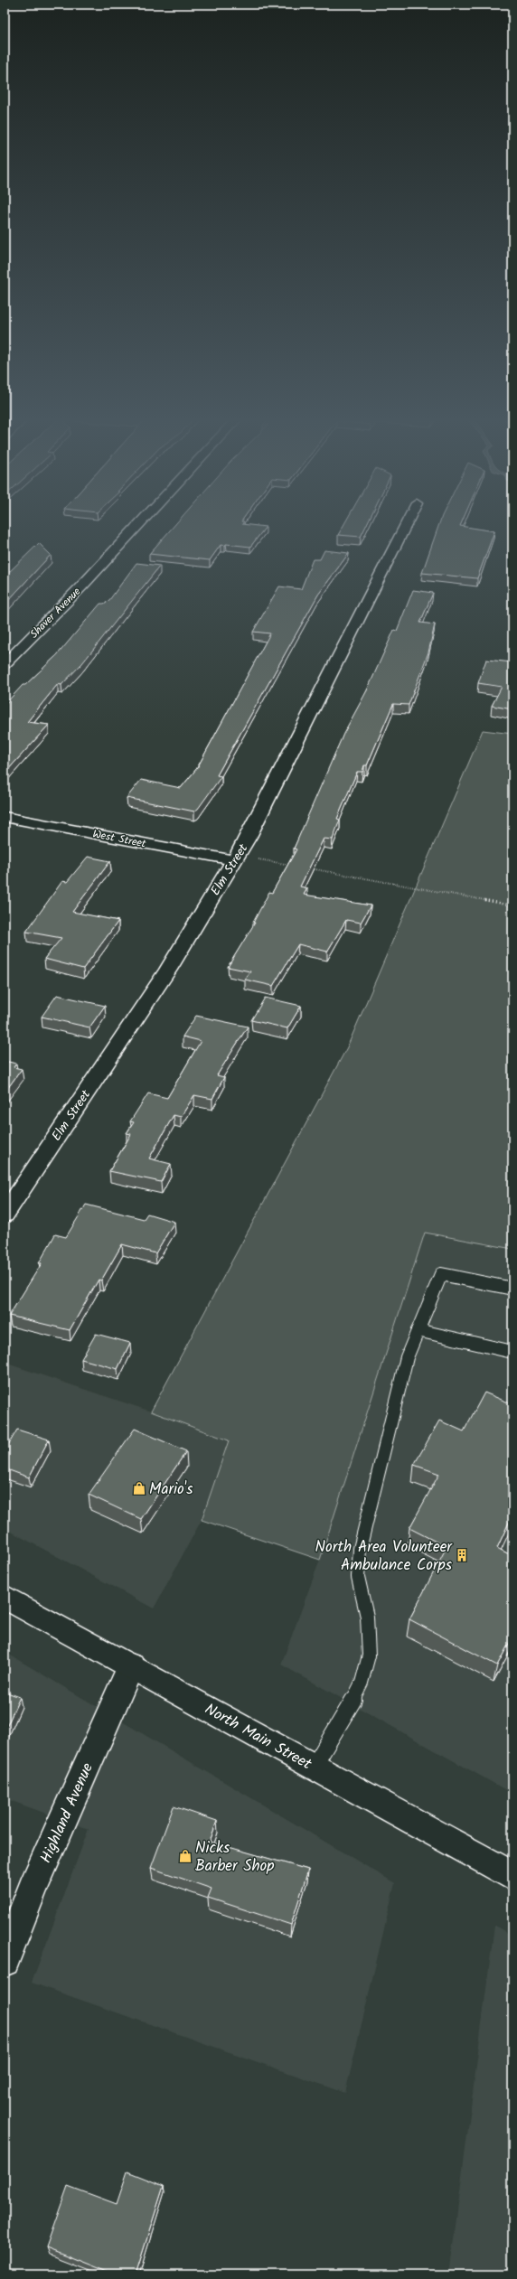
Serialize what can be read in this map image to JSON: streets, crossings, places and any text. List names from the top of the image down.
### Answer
{
  "streets": {
    "street": [
      "Shaver Avenue",
      "West Street",
      "Elm Street",
      "North Main Street",
      "Highland Avenue"
    ]
  },
  "crossings": [
    ["West Street", "Elm Street"],
    ["North Main Street", "Highland Avenue"]
  ],
  "places": {
    "shop": ["Mario's", "Nicks Barber Shop"],
    "building": ["North Area Volunteer Ambulance Corps"]
  }
}
